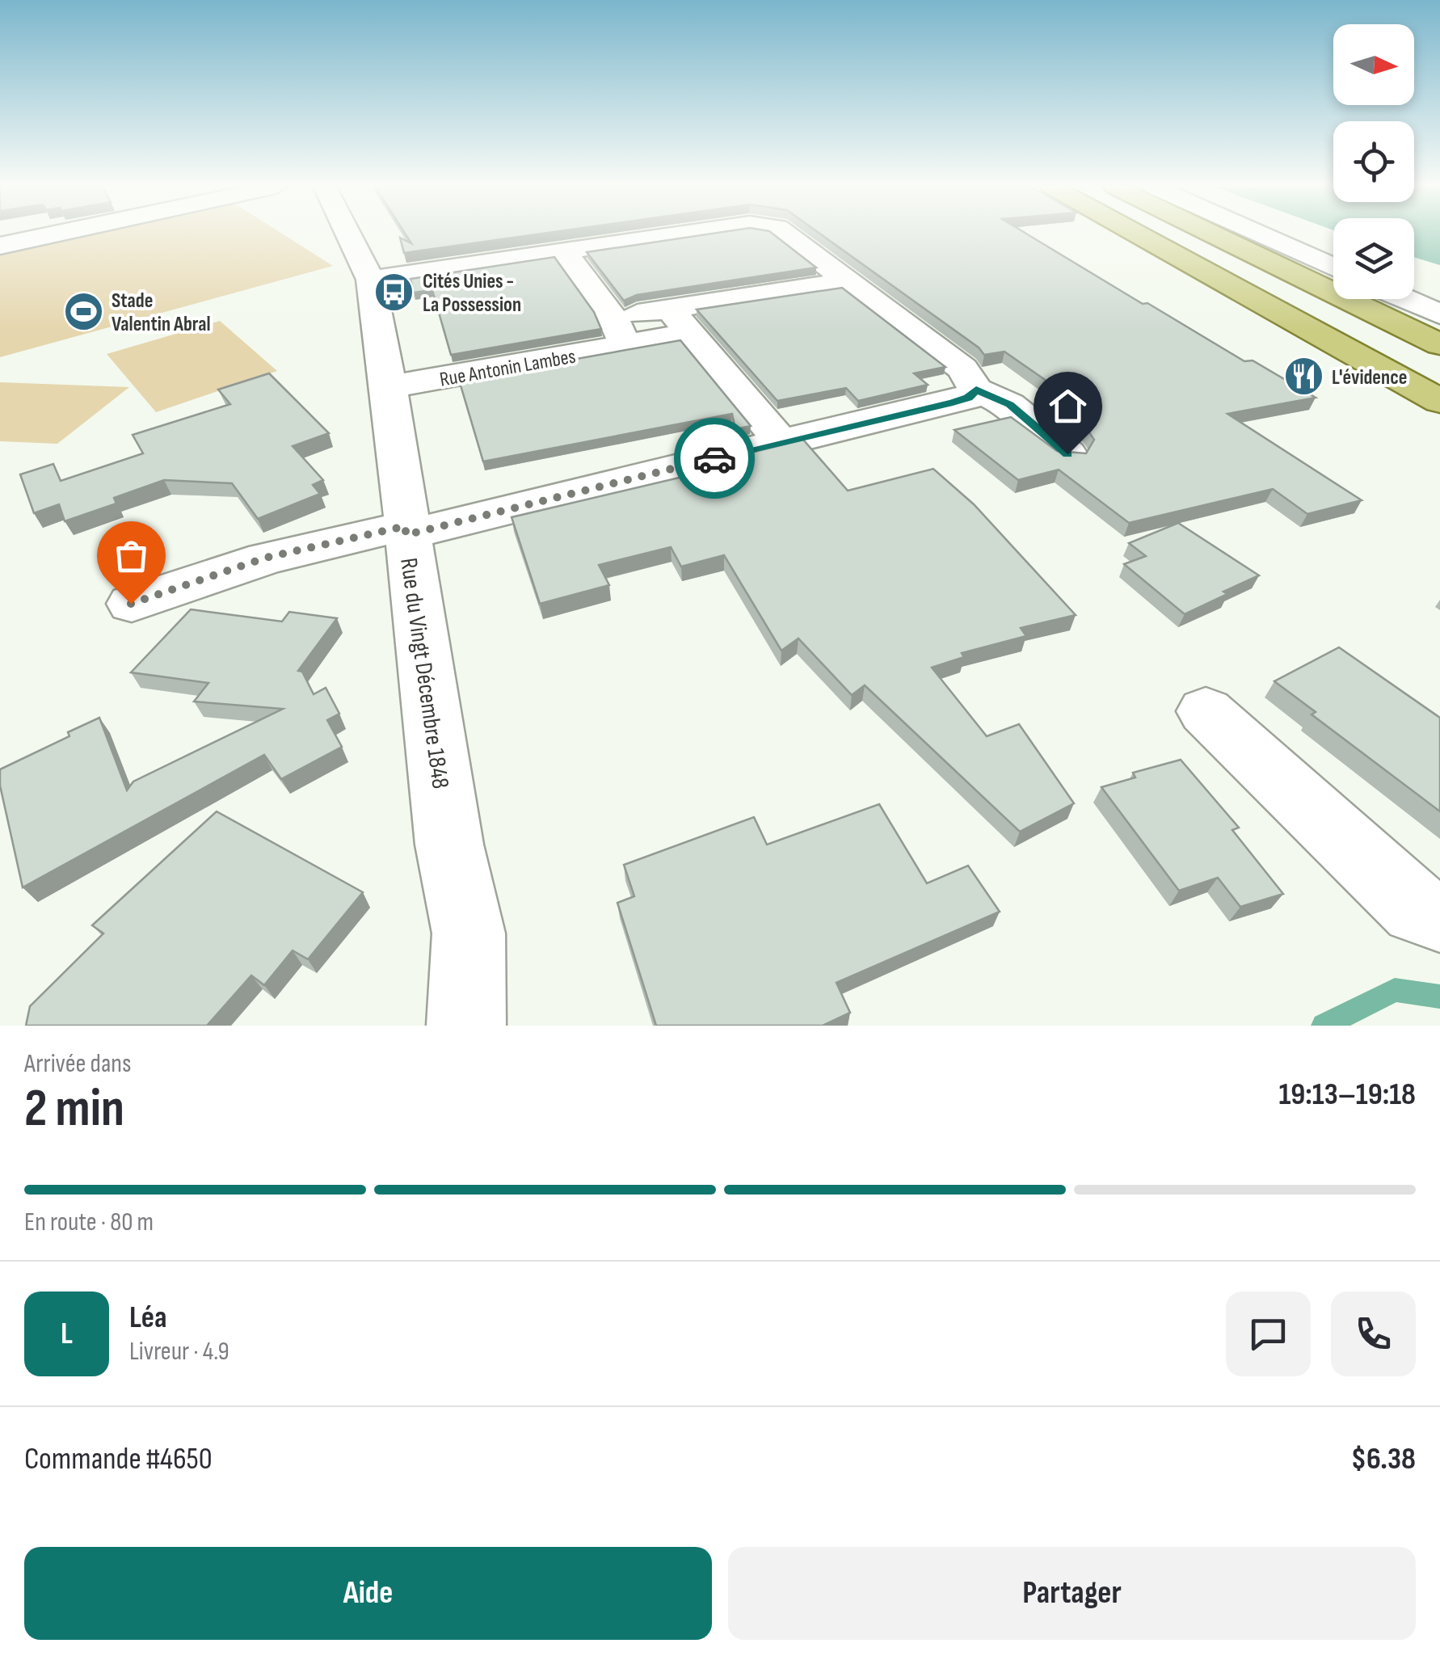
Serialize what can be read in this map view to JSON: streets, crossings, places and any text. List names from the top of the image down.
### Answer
{
  "streets": {
    "street": ["Rue Antonin Lambes", "Rue du Vingt Décembre 1848"]
  },
  "crossings": [
    ["Rue Antonin Lambes", "Rue du Vingt Décembre 1848"]
  ],
  "places": {
    "bus stop": ["Cités Unies - La Possession"],
    "sports": ["Stade Valentin Abral"],
    "restaurant": ["L'évidence"]
  },
  "north": "right",
  "page": {
    "heading": ["2 min", "Arrivée dans", "19:13–19:18"],
    "panel": [
      "Léa",
      "Livreur · 4.9",
      "Commande #4650",
      "$6.38"
    ],
    "bar": "En route · 80 m",
    "round": "L",
    "buttons": ["Aide", "Partager"]
  }
}
